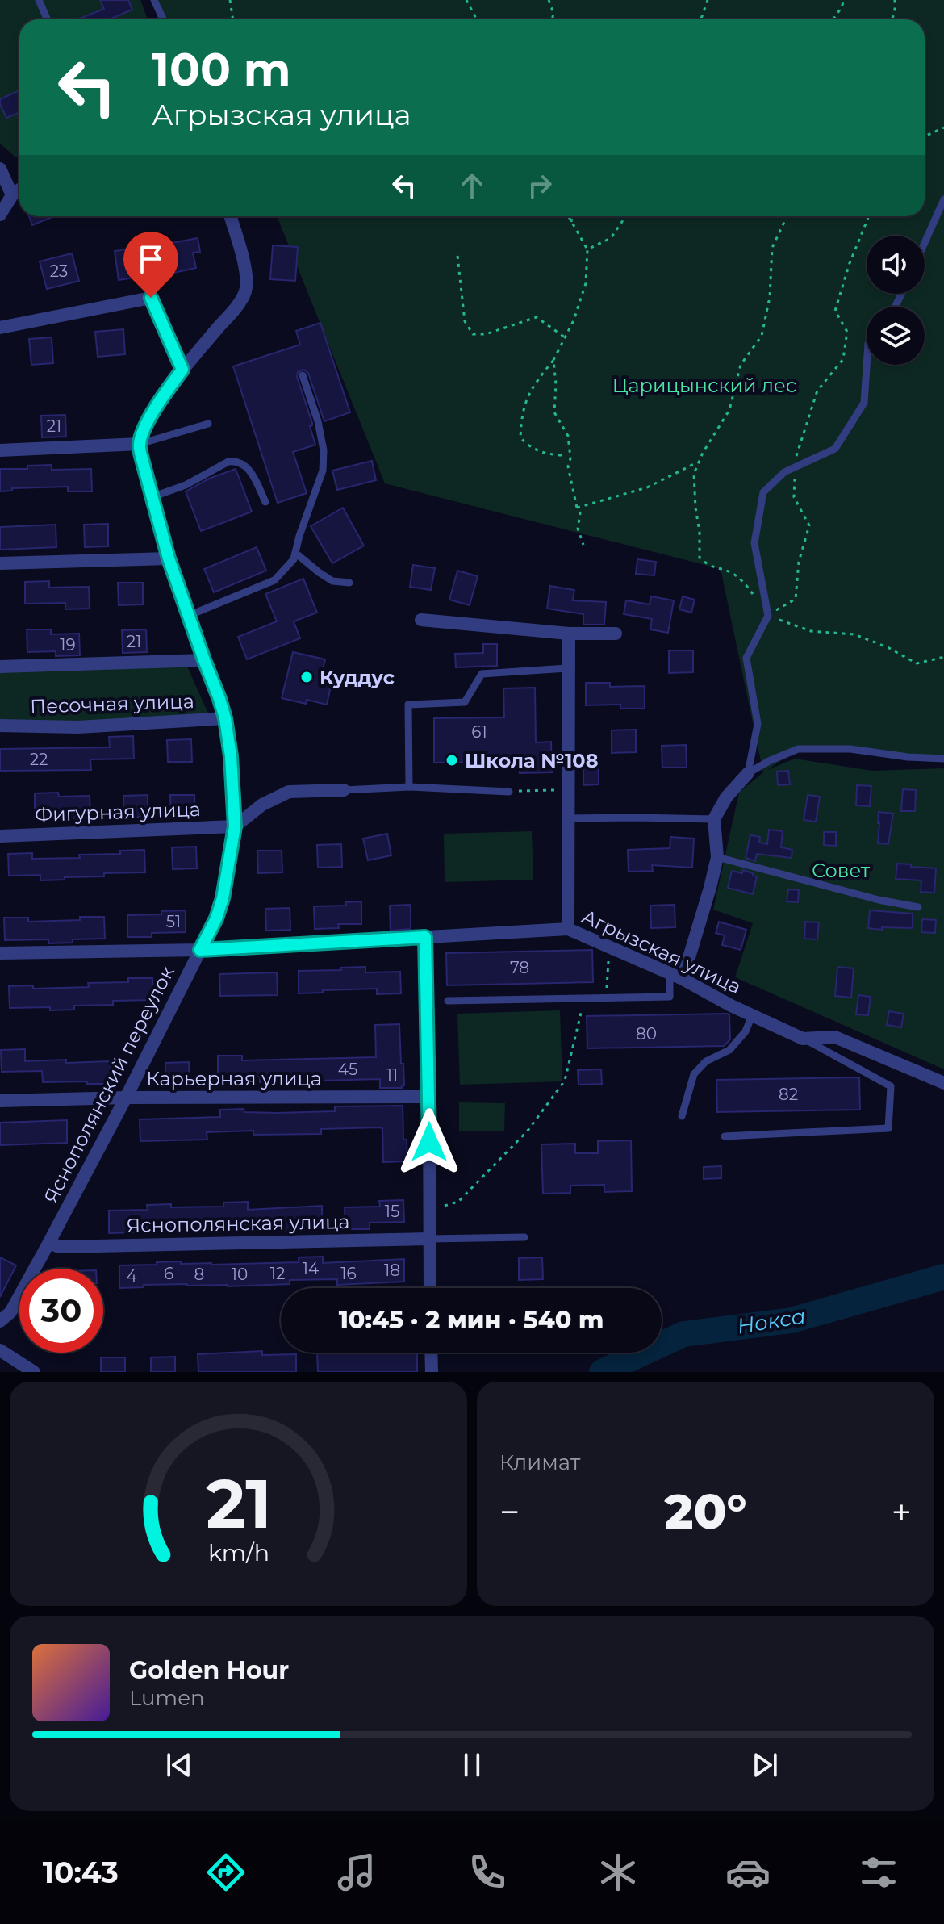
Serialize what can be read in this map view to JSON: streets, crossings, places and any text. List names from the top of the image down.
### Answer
{
  "streets": {
    "street": [
      "Песочная улица",
      "Фигурная улица",
      "Агрызская улица",
      "Карьерная улица",
      "Яснополянский переулок",
      "Яснополянская улица"
    ]
  },
  "crossings": [
    ["Песочная улица", "Яснополянский переулок"],
    ["Фигурная улица", "Яснополянский переулок"],
    ["Агрызская улица", "Яснополянский переулок"],
    ["Карьерная улица", "Яснополянский переулок"],
    ["Яснополянский переулок", "Яснополянская улица"]
  ],
  "water": ["Нокса"],
  "parks": ["Царицынский лес", "Совет"],
  "places": ["Куддус", "Школа №108"],
  "house_numbers": [
    "23",
    "21",
    "21",
    "19",
    "61",
    "22",
    "51",
    "78",
    "80",
    "45",
    "11",
    "82",
    "15",
    "14",
    "18",
    "6",
    "12",
    "16",
    "8",
    "10",
    "4"
  ],
  "page": {
    "turn": ["100 m", "Агрызская улица"],
    "limit": "30",
    "trip": "10:45 · 2 мин · 540 m",
    "tile": "Климат",
    "heat": ["−", "20°", "+"],
    "song": ["Golden Hour", "Lumen"],
    "tabs": "10:43",
    "gauge": ["21", "km/h"]
  }
}
